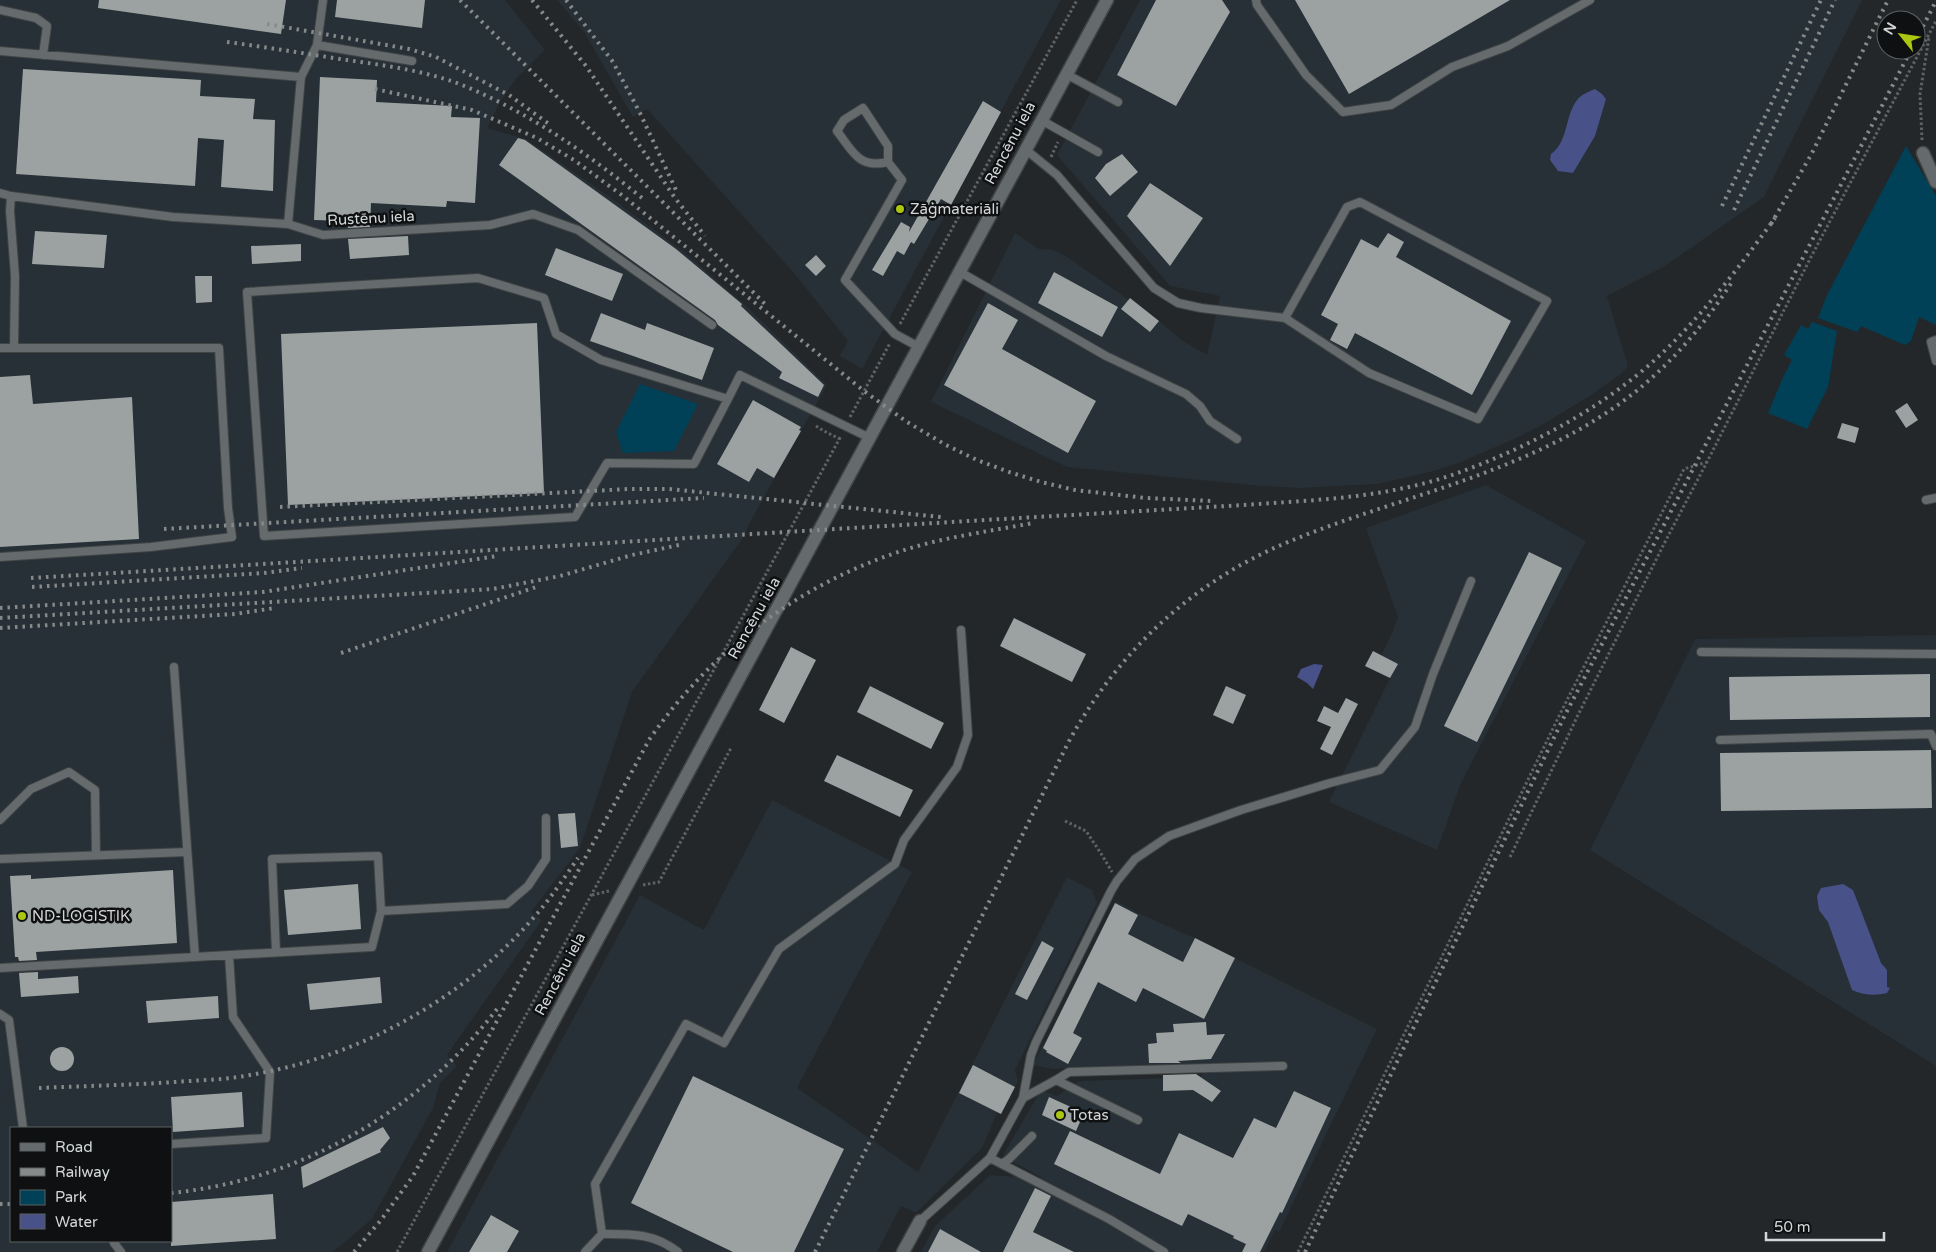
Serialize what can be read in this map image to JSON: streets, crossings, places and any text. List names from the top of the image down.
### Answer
{
  "streets": {
    "street": ["Rencēnu iela"],
    "lane": ["Rustēnu iela"]
  },
  "places": ["Zāģmateriāli", "ND-LOGISTIK", "Totas"],
  "legend": [
    "Road",
    "Railway",
    "Park",
    "Water"
  ],
  "scale_bar": "50 m",
  "north": "top left"
}
